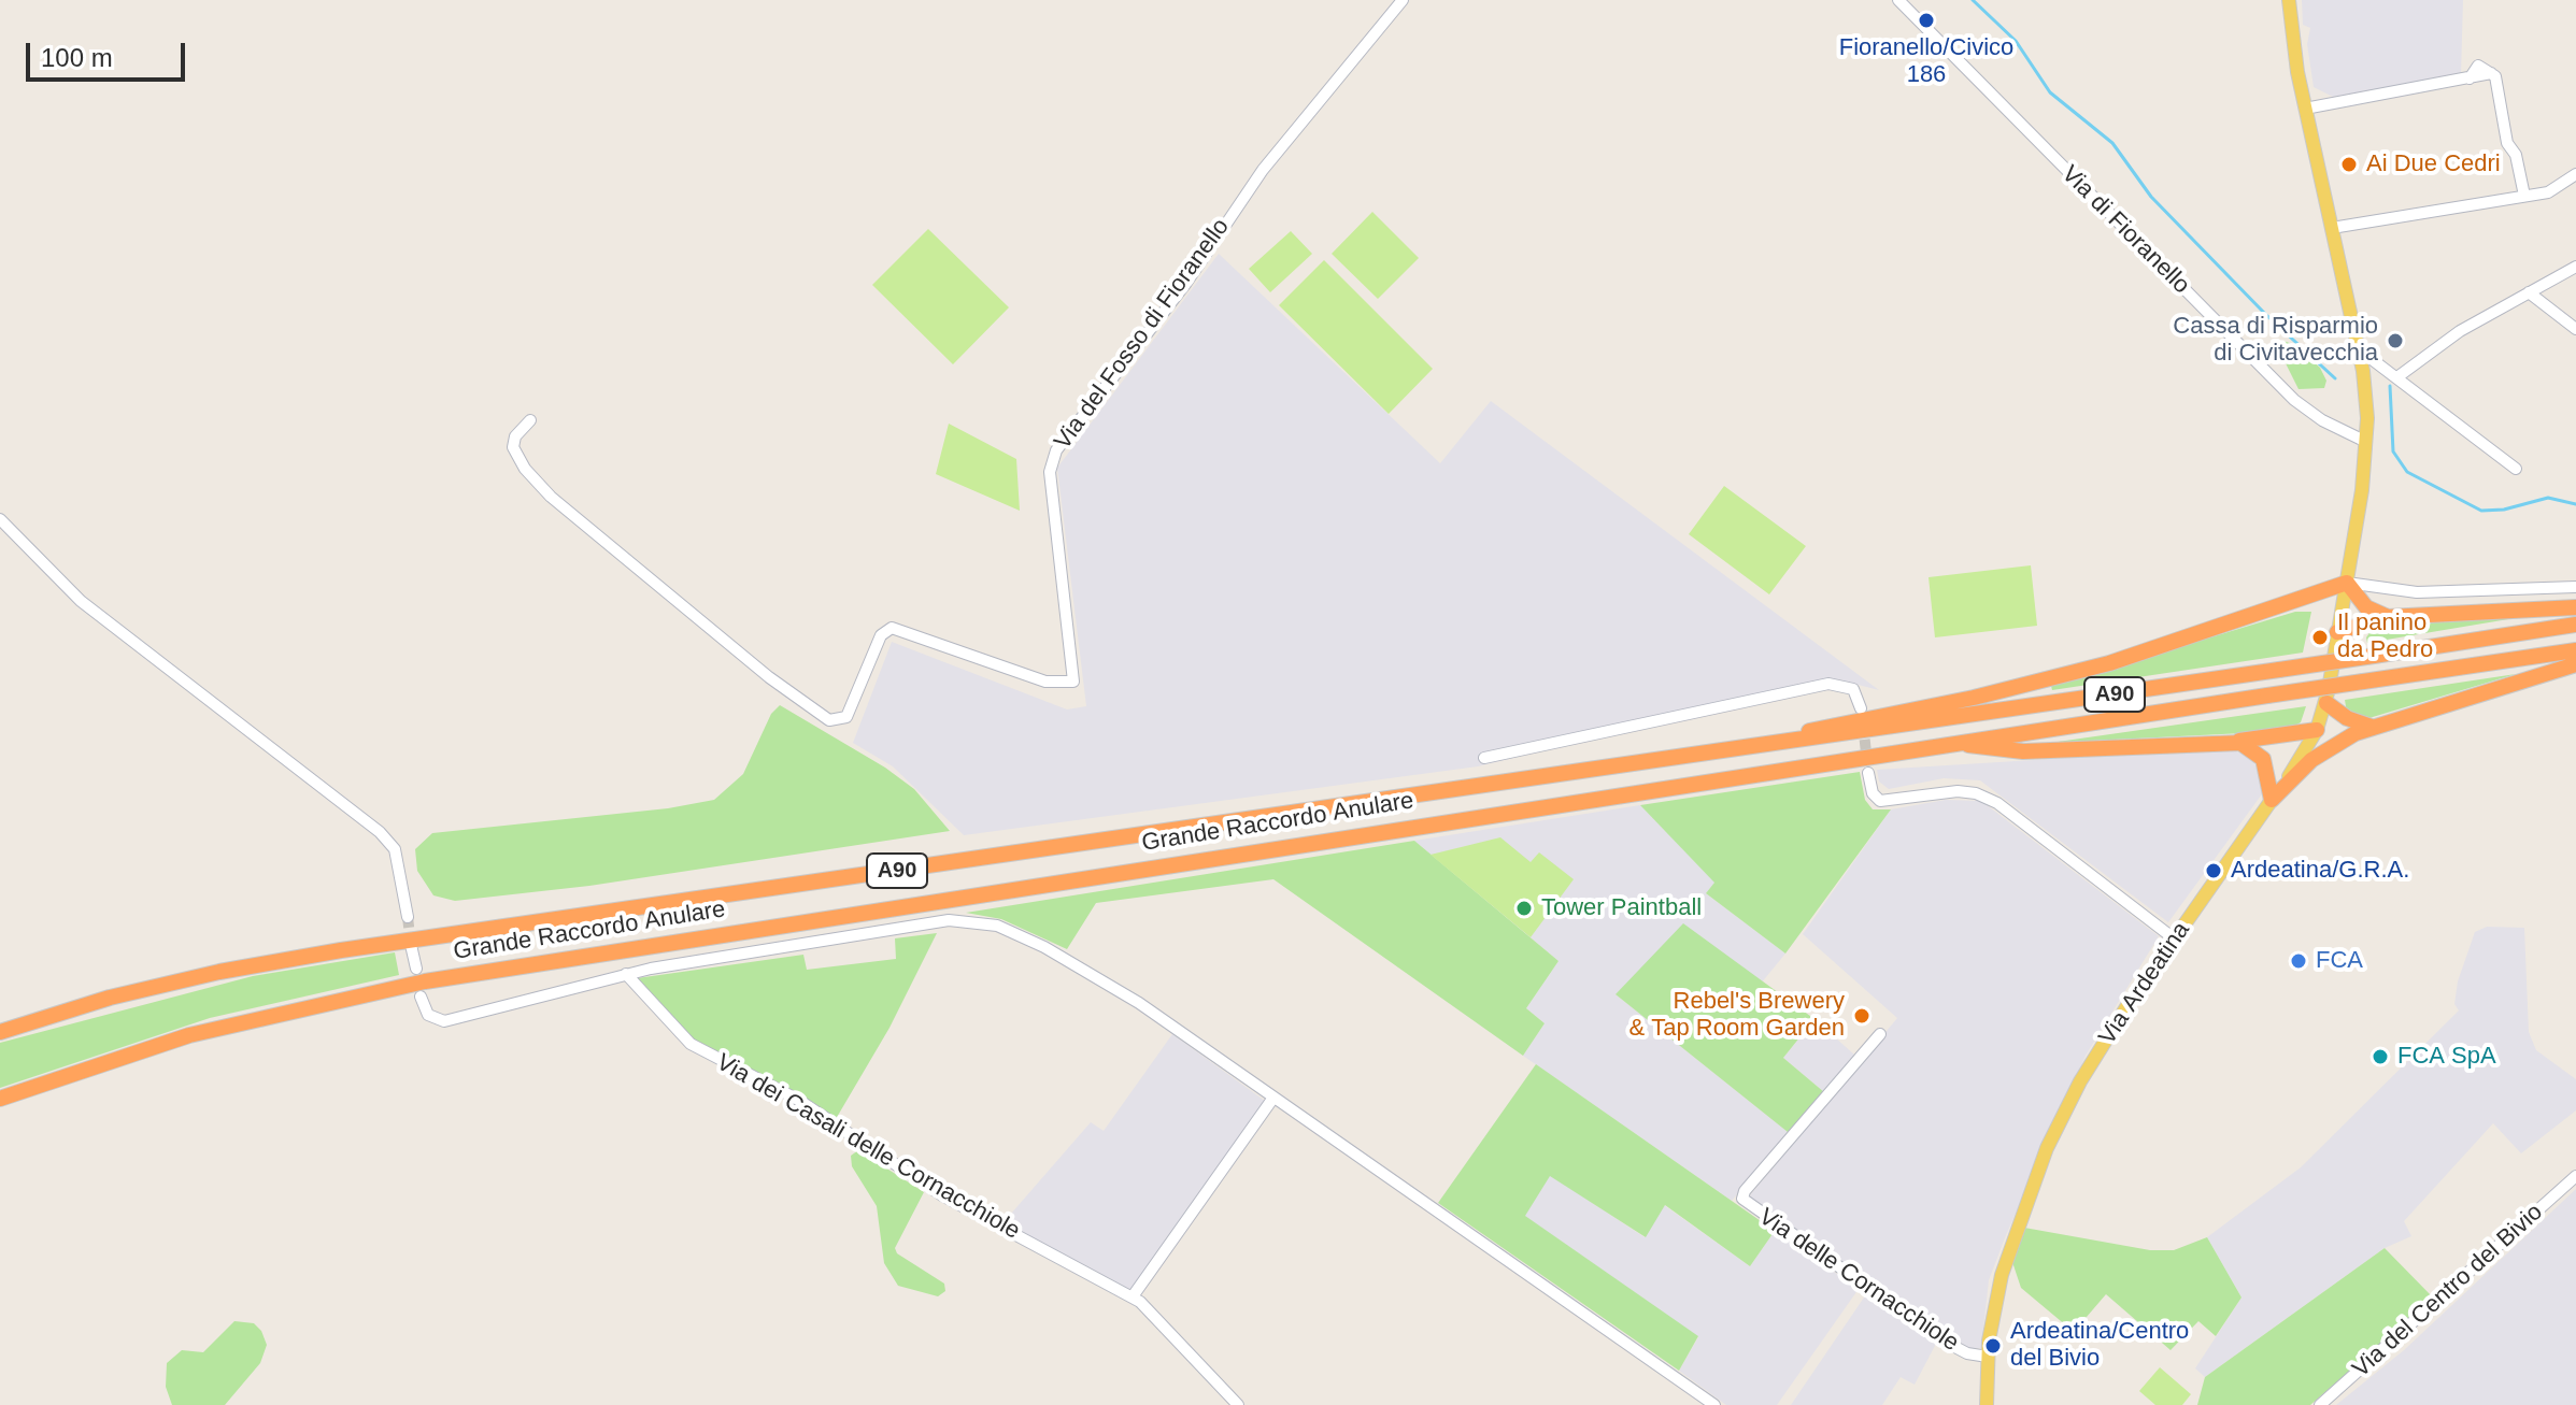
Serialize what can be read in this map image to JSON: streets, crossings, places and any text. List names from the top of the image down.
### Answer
{
  "streets": {
    "highway": ["A90", "Grande Raccordo Anulare"],
    "main road": ["Via Ardeatina"],
    "street": [
      "Via di Fioranello",
      "Via del Fosso di Fioranello",
      "Via dei Casali delle Cornacchiole",
      "Via delle Cornacchiole",
      "Via del Centro del Bivio"
    ]
  },
  "crossings": [
    ["Via di Fioranello", "Via Ardeatina"],
    ["Via Ardeatina", "Via delle Cornacchiole"]
  ],
  "places": [
    "Fioranello/Civico 186",
    "Ai Due Cedri",
    "Cassa di Risparmio di Civitavecchia",
    "Il panino da Pedro",
    "Ardeatina/G.R.A.",
    "Tower Paintball",
    "FCA",
    "Rebel's Brewery & Tap Room Garden",
    "FCA SpA",
    "Ardeatina/Centro del Bivio"
  ],
  "scale_bar": "100 m"
}
